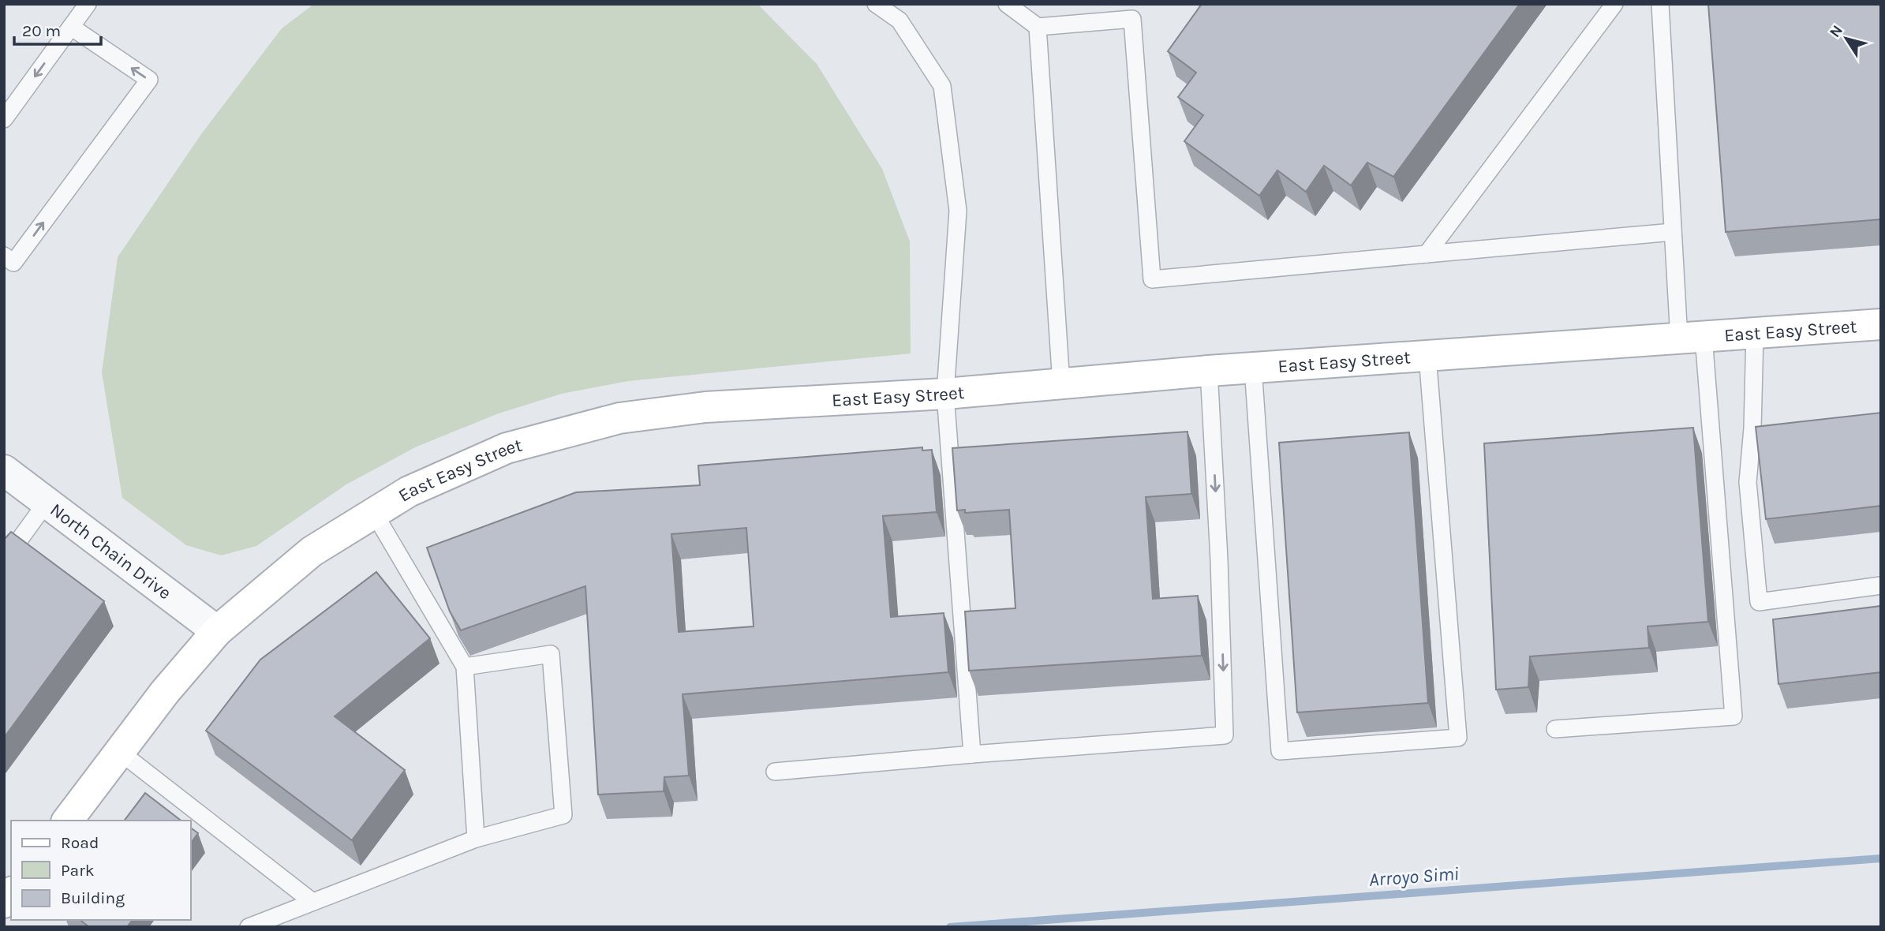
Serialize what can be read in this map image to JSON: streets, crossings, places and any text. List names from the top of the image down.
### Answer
{
  "streets": {
    "street": ["East Easy Street", "North Chain Drive"]
  },
  "crossings": [
    ["East Easy Street", "North Chain Drive"]
  ],
  "water": ["Arroyo Simi"],
  "legend": ["Road", "Park", "Building"],
  "scale_bar": "20 m",
  "north": "top left"
}
